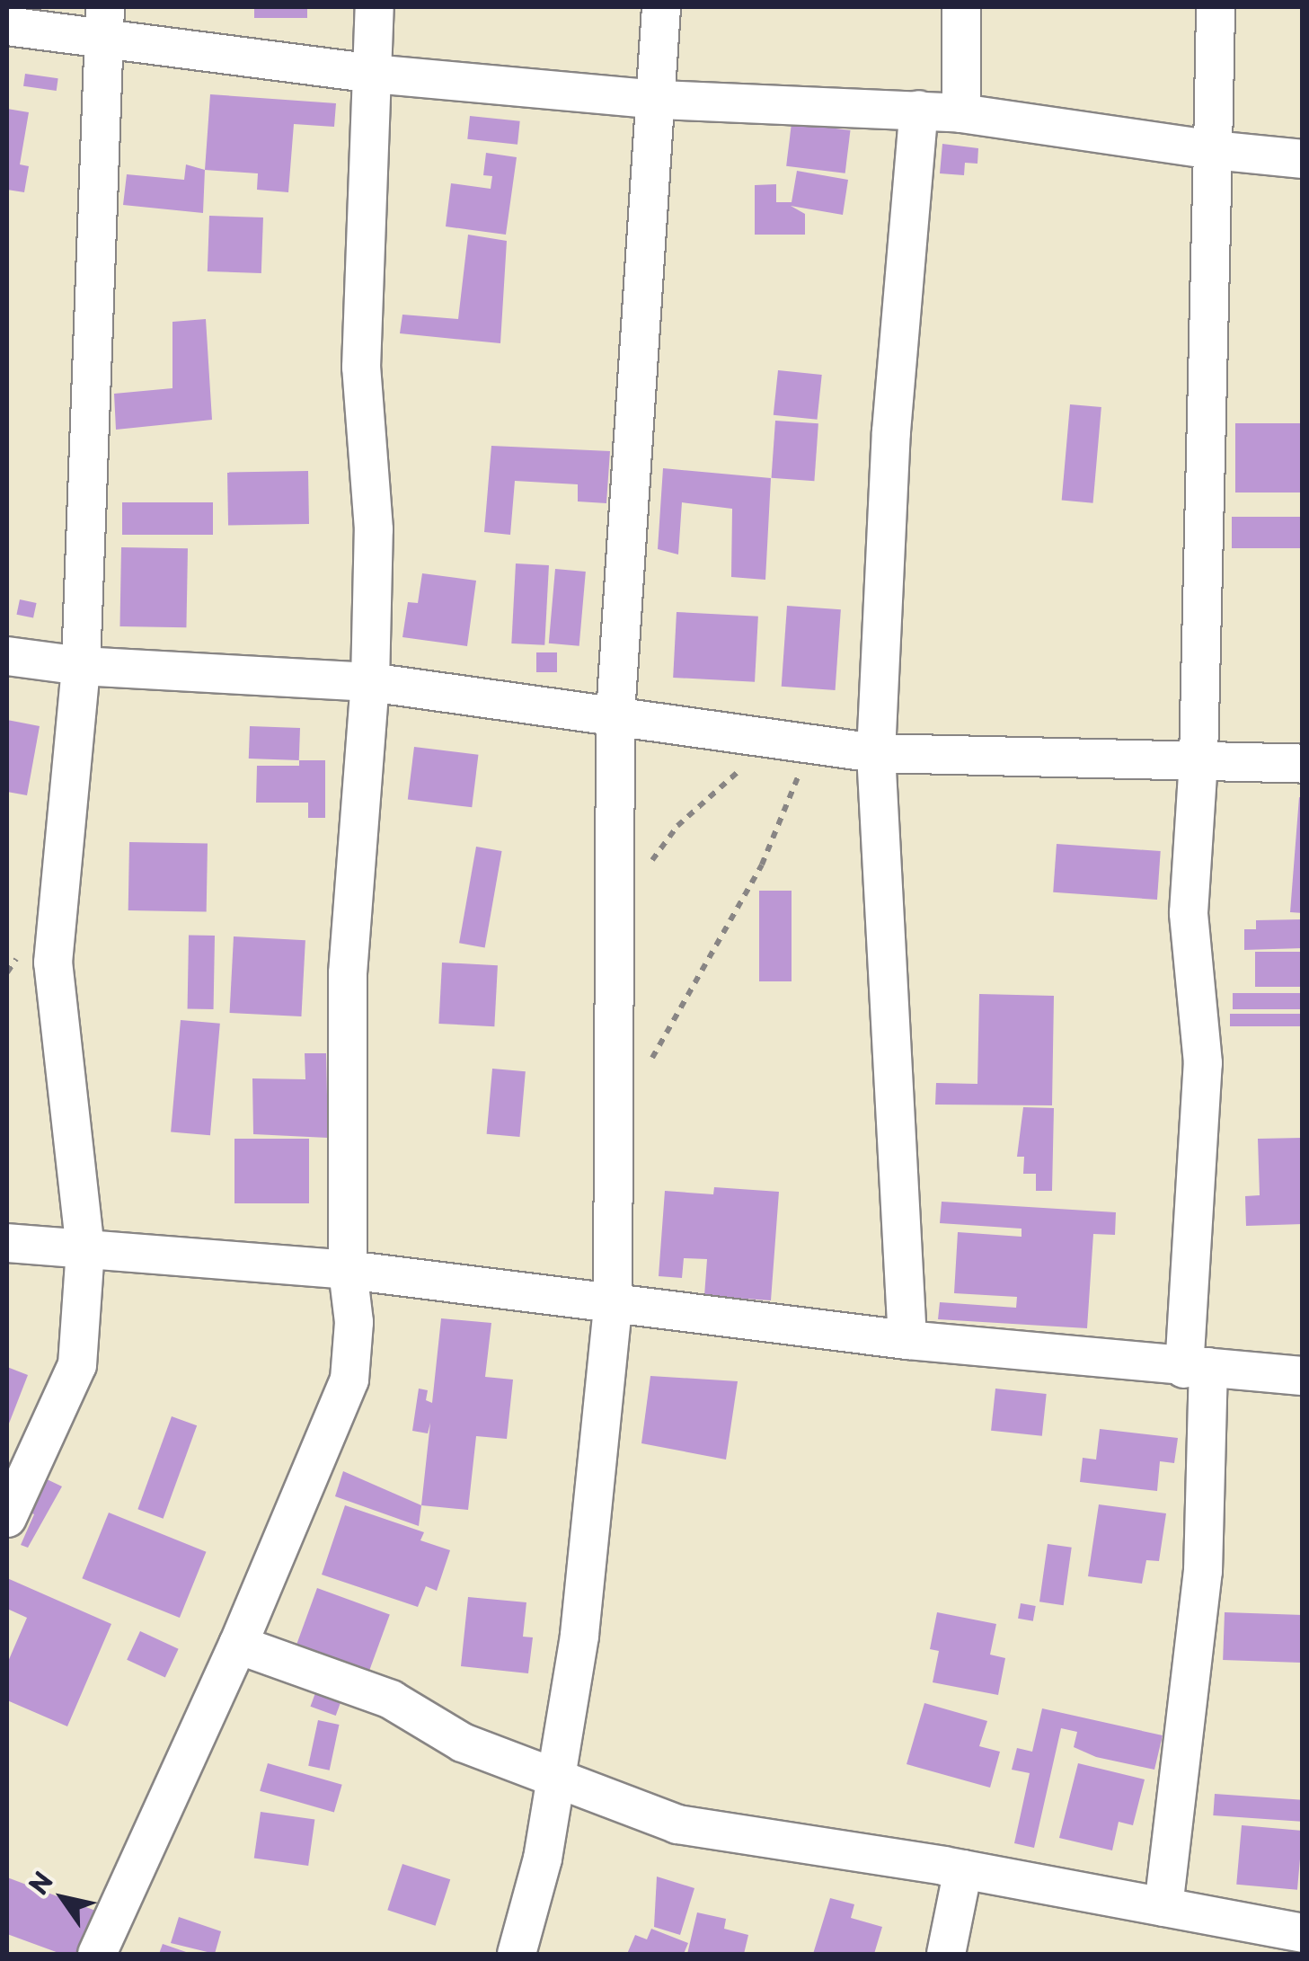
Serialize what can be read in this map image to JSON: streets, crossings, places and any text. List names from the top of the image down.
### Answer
{
  "north": "top left"
}
